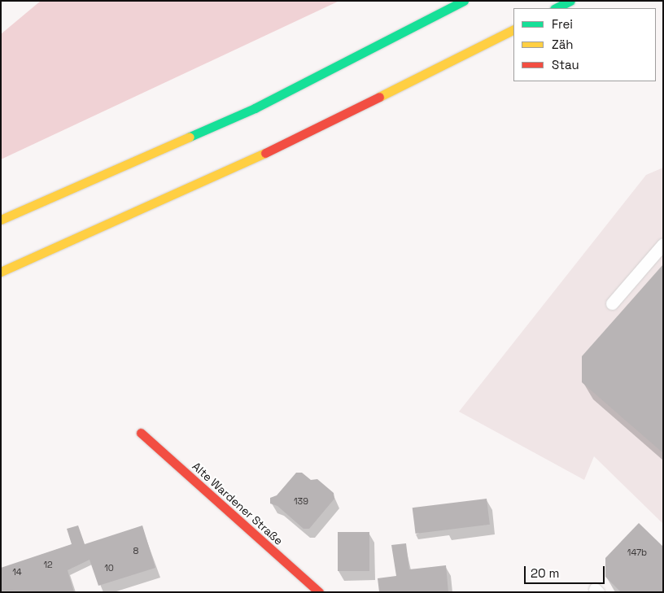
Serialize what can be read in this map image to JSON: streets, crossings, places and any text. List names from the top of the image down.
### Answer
{
  "streets": {
    "main road": ["Alte Wardener Straße"]
  },
  "house_numbers": [
    "139",
    "8",
    "147b",
    "12",
    "10",
    "14"
  ],
  "legend": ["Frei", "Zäh", "Stau"],
  "scale_bar": "20 m"
}
